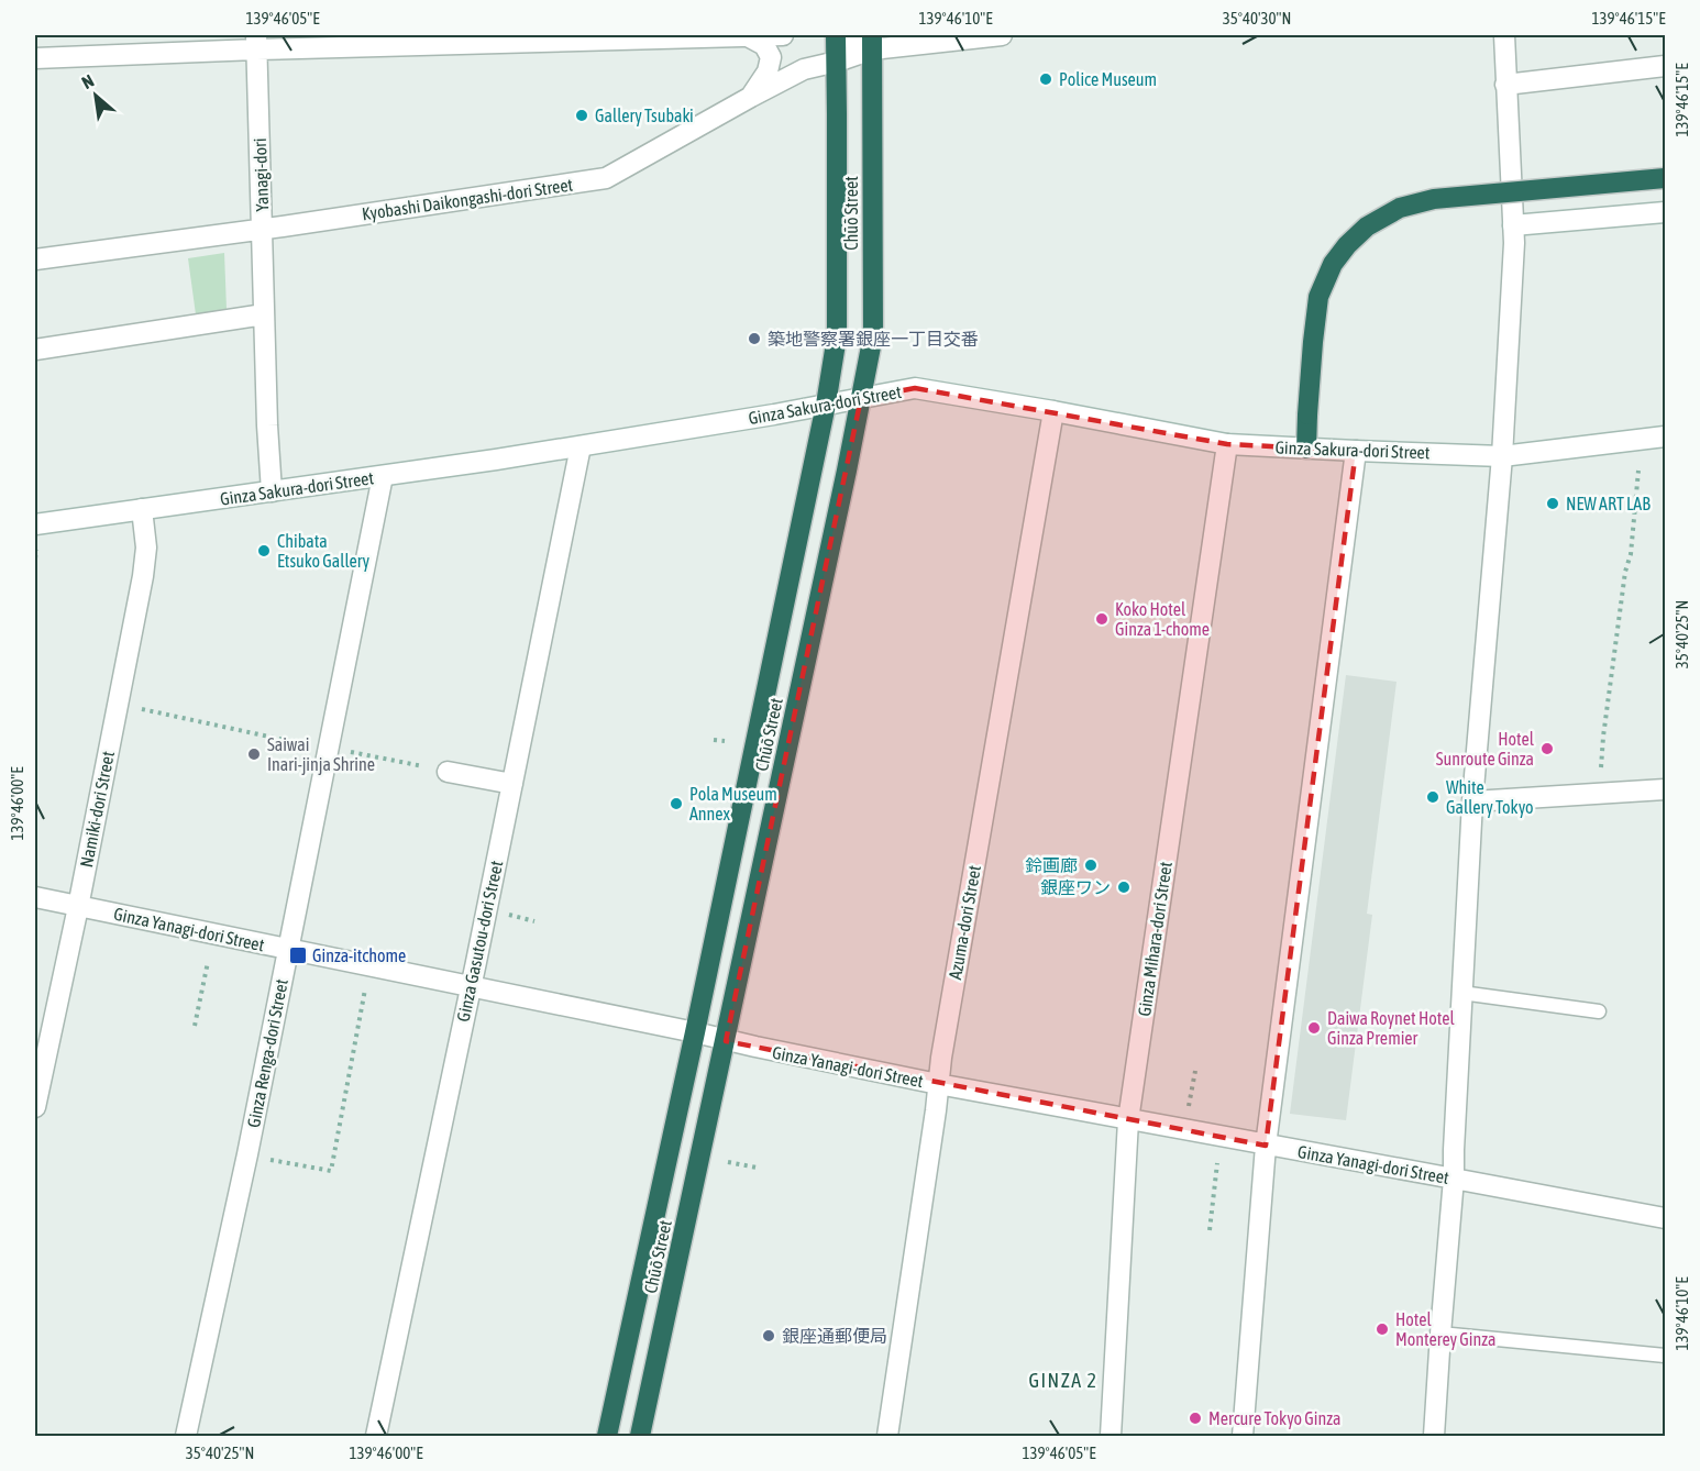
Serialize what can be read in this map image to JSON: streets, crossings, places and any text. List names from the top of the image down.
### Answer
{
  "streets": {
    "highway": ["Chūō Street"],
    "street": [
      "Yanagi-dori",
      "Kyobashi Daikongashi-dori Street",
      "Ginza Sakura-dori Street",
      "Namiki-dori Street",
      "Azuma-dori Street",
      "Ginza Yanagi-dori Street",
      "Ginza Mihara-dori Street",
      "Ginza Gasutou-dori Street",
      "Ginza Renga-dori Street"
    ]
  },
  "crossings": [
    ["Yanagi-dori", "Kyobashi Daikongashi-dori Street"],
    ["Yanagi-dori", "Ginza Sakura-dori Street"],
    ["Kyobashi Daikongashi-dori Street", "Chūō Street"],
    ["Chūō Street", "Ginza Sakura-dori Street"],
    ["Chūō Street", "Ginza Yanagi-dori Street"],
    ["Ginza Sakura-dori Street", "Namiki-dori Street"],
    ["Ginza Sakura-dori Street", "Azuma-dori Street"],
    ["Ginza Sakura-dori Street", "Ginza Mihara-dori Street"],
    ["Ginza Sakura-dori Street", "Ginza Gasutou-dori Street"],
    ["Ginza Sakura-dori Street", "Ginza Renga-dori Street"],
    ["Namiki-dori Street", "Ginza Yanagi-dori Street"],
    ["Azuma-dori Street", "Ginza Yanagi-dori Street"],
    ["Ginza Yanagi-dori Street", "Ginza Mihara-dori Street"],
    ["Ginza Yanagi-dori Street", "Ginza Gasutou-dori Street"],
    ["Ginza Yanagi-dori Street", "Ginza Renga-dori Street"]
  ],
  "districts": ["GINZA 2"],
  "places": {
    "other": [
      "Police Museum",
      "Gallery Tsubaki",
      "築地警察署銀座一丁目交番",
      "NEW ART LAB",
      "Chibata Etsuko Gallery",
      "Koko Hotel Ginza 1-chome",
      "Hotel Sunroute Ginza",
      "Saiwai Inari-jinja Shrine",
      "White Gallery Tokyo",
      "Pola Museum Annex",
      "鈴画廊",
      "銀座ワン",
      "Daiwa Roynet Hotel Ginza Premier",
      "Hotel Monterey Ginza",
      "銀座通郵便局",
      "Mercure Tokyo Ginza"
    ],
    "transit": ["Ginza-itchome"]
  },
  "north": "top left",
  "coordinates": [
    "139°46'05\"E",
    "139°46'10\"E",
    "35°40'30\"N",
    "139°46'15\"E",
    "35°40'25\"N",
    "139°46'00\"E"
  ]
}
